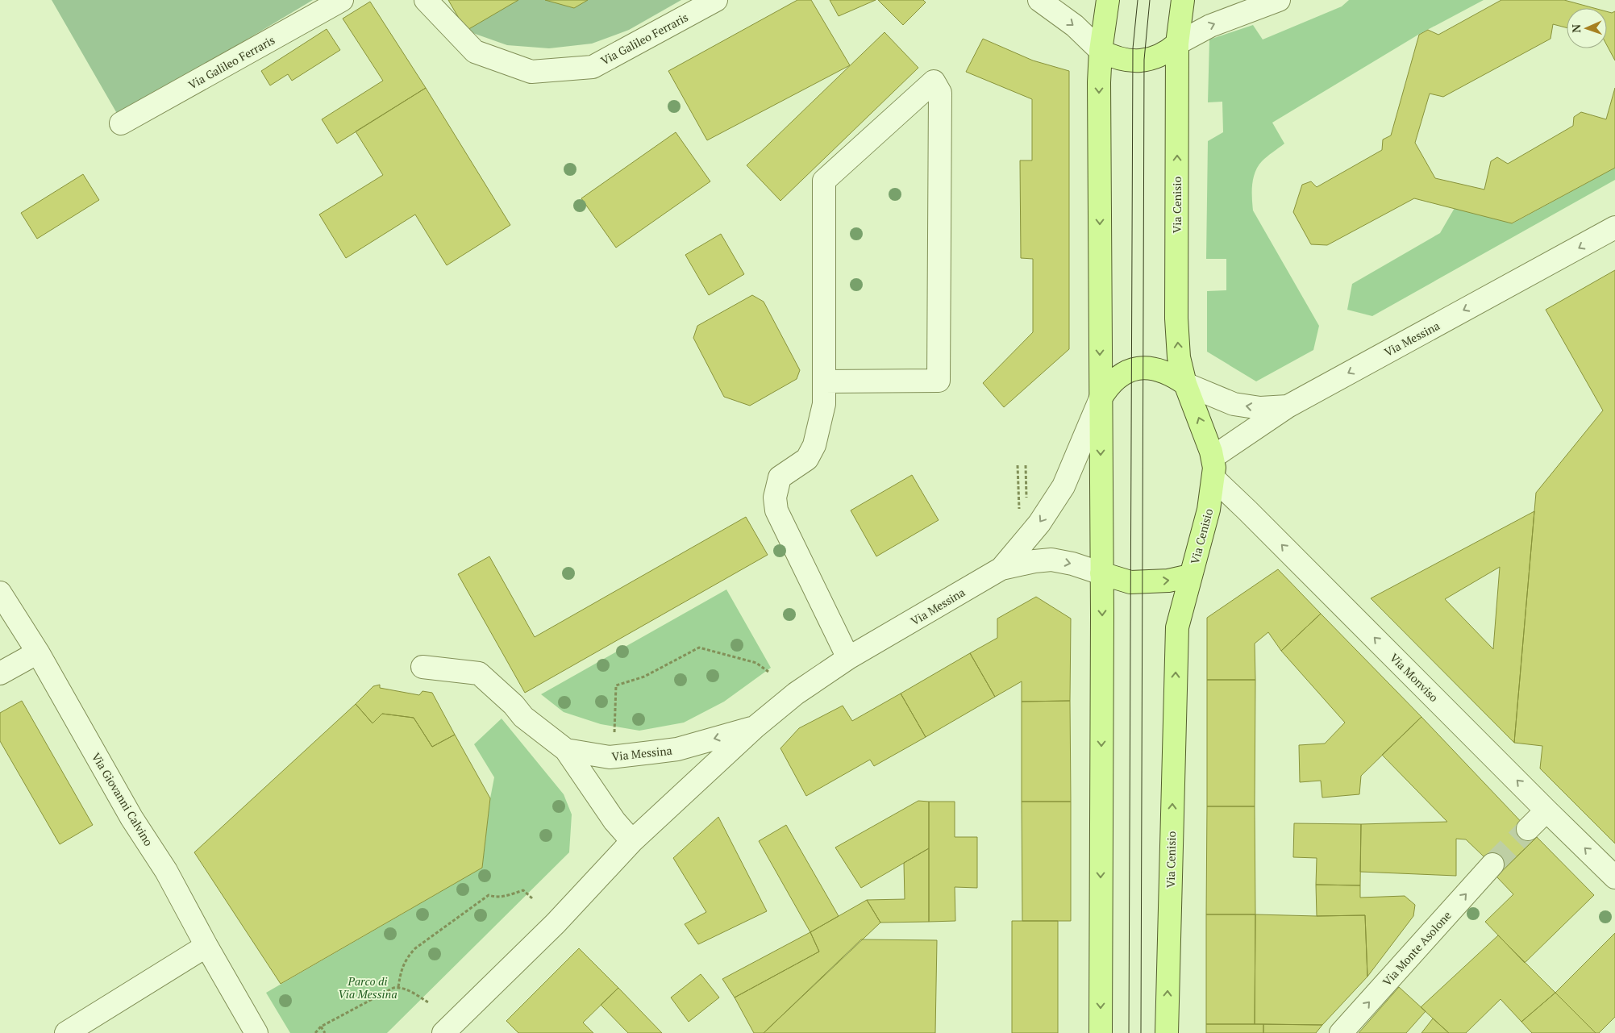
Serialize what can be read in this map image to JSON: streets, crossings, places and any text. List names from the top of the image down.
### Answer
{
  "streets": {
    "main road": ["Via Cenisio"],
    "street": [
      "Via Galileo Ferraris",
      "Via Messina",
      "Via Monviso",
      "Via Giovanni Calvino",
      "Via Monte Asolone"
    ]
  },
  "crossings": [
    ["Via Cenisio", "Via Messina"],
    ["Via Cenisio", "Via Monviso"],
    ["Via Messina", "Via Monviso"]
  ],
  "one_way": ["Via Monviso", "Via Monte Asolone"],
  "parks": ["Parco di Via Messina"],
  "north": "left"
}
